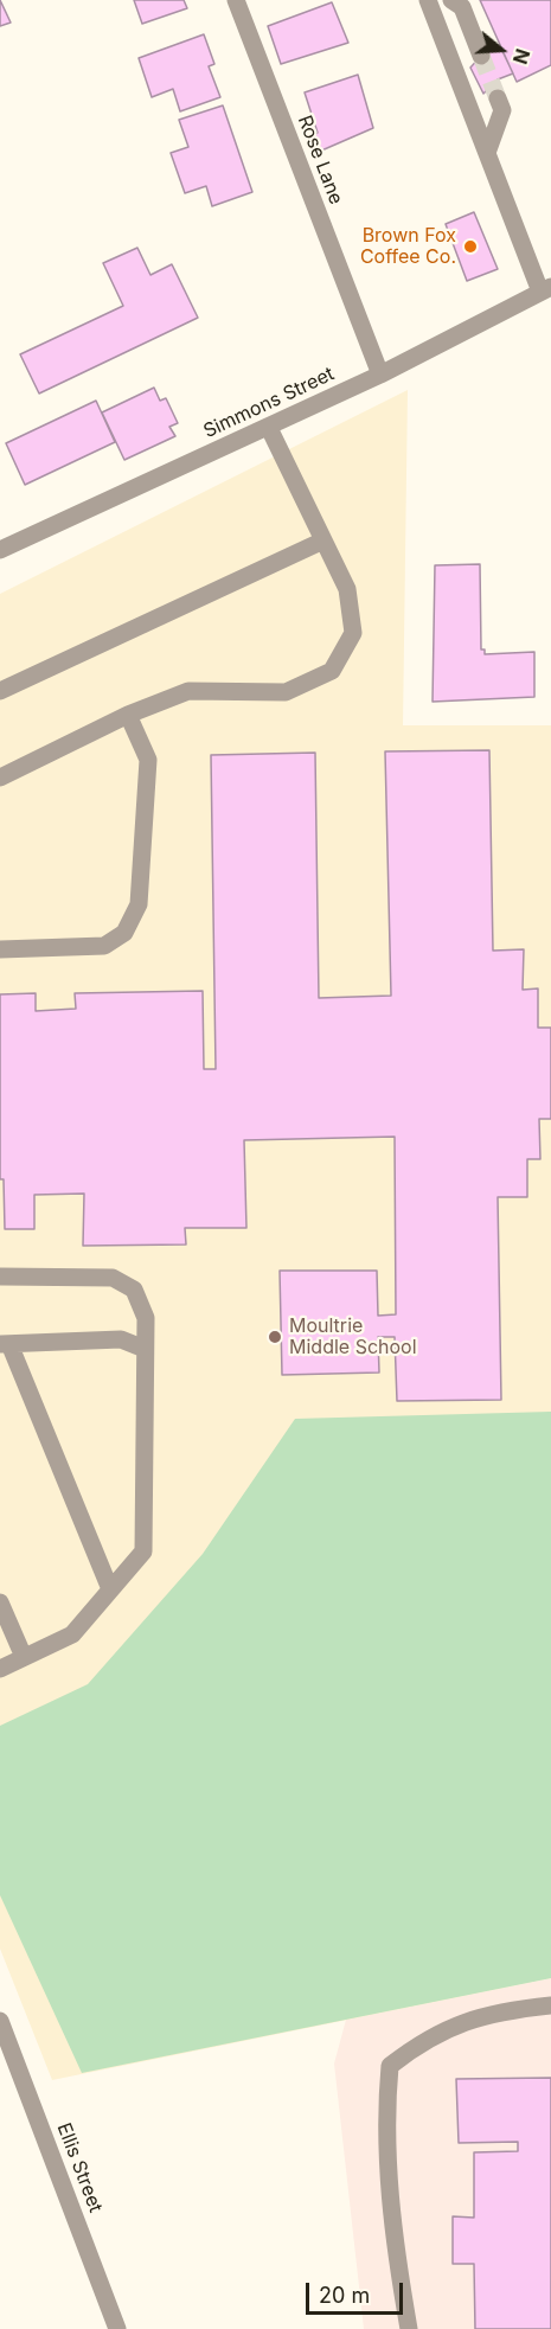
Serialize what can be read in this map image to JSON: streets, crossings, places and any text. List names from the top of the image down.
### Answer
{
  "streets": {
    "street": ["Rose Lane", "Simmons Street", "Ellis Street"]
  },
  "crossings": [
    ["Rose Lane", "Simmons Street"]
  ],
  "places": ["Brown Fox Coffee Co.", "Moultrie Middle School"],
  "scale_bar": "20 m",
  "north": "right"
}
